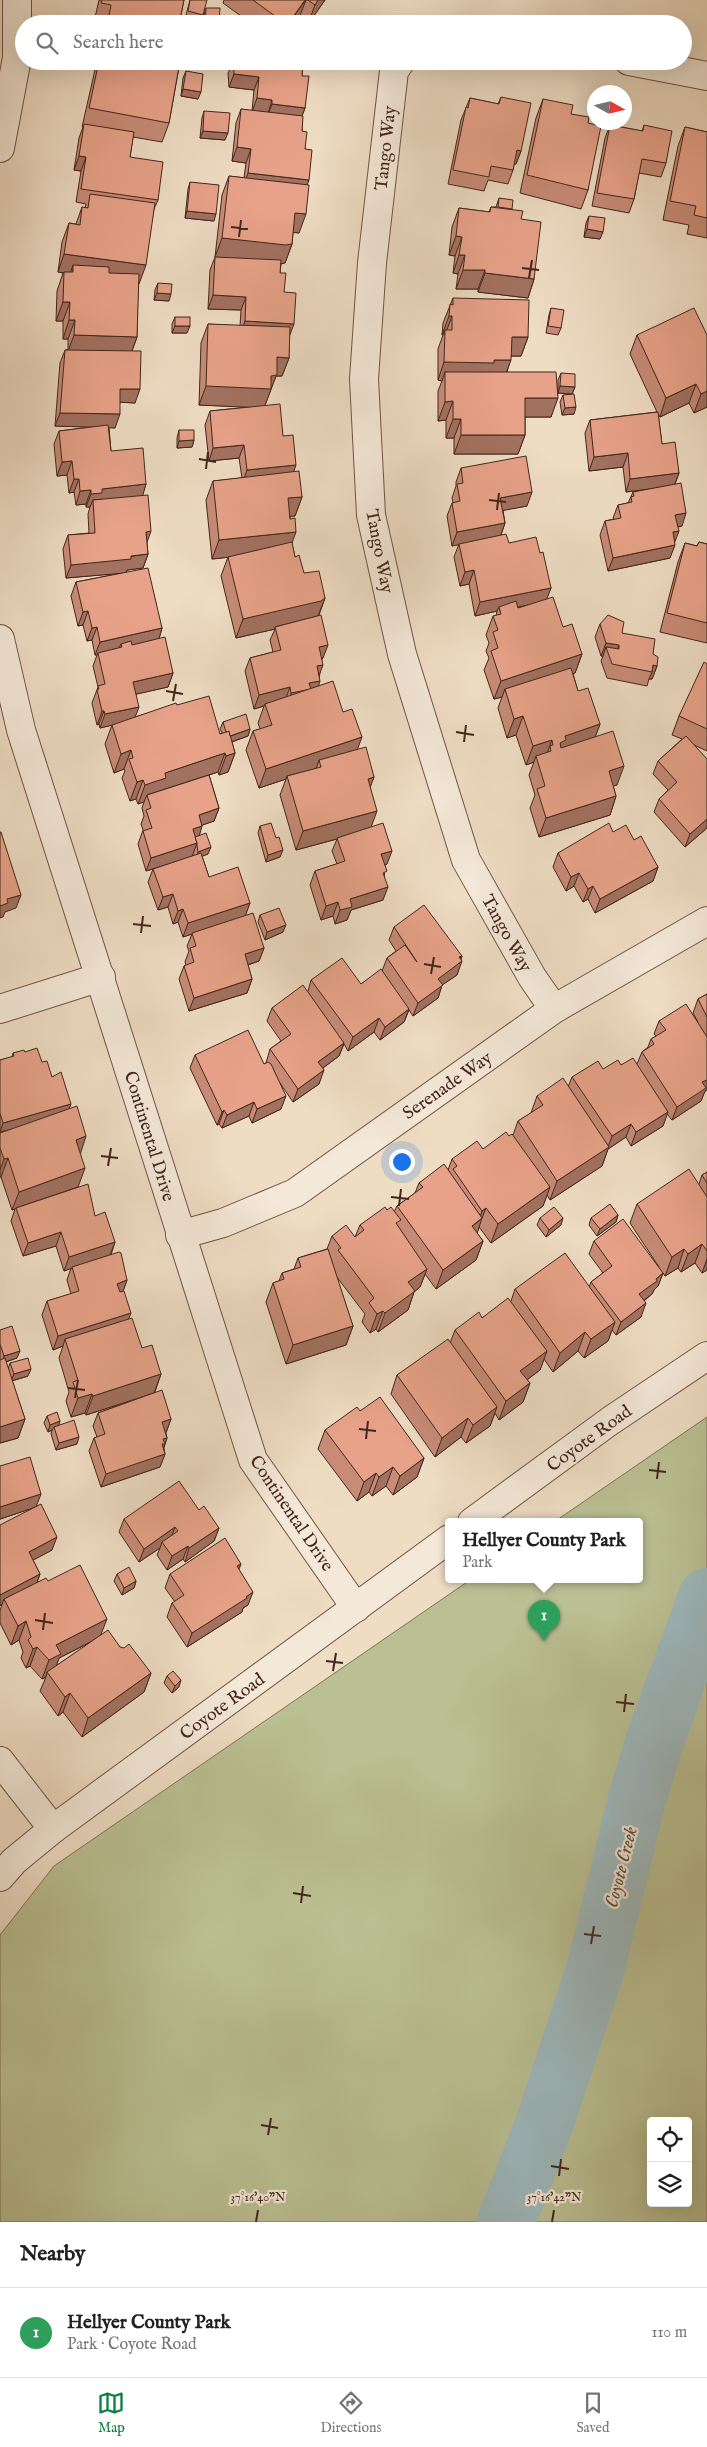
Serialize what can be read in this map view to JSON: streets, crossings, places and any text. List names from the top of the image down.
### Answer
{
  "streets": {
    "street": [
      "Tango Way",
      "Serenade Way",
      "Continental Drive",
      "Coyote Road"
    ]
  },
  "crossings": [
    ["Tango Way", "Serenade Way"],
    ["Serenade Way", "Continental Drive"],
    ["Continental Drive", "Coyote Road"]
  ],
  "water": ["Coyote Creek"],
  "north": "right",
  "page": {
    "search": "Search here",
    "popup": ["Hellyer County Park", "Park"],
    "pins": "1",
    "heading": "Nearby",
    "list": [
      {
        "mark": "1",
        "name": "Hellyer County Park",
        "note": "Park · Coyote Road",
        "value": "110 m"
      }
    ],
    "nav": ["Map", "Directions", "Saved"]
  },
  "coordinates": ["37°16'40\"N", "37°16'42\"N"]
}
